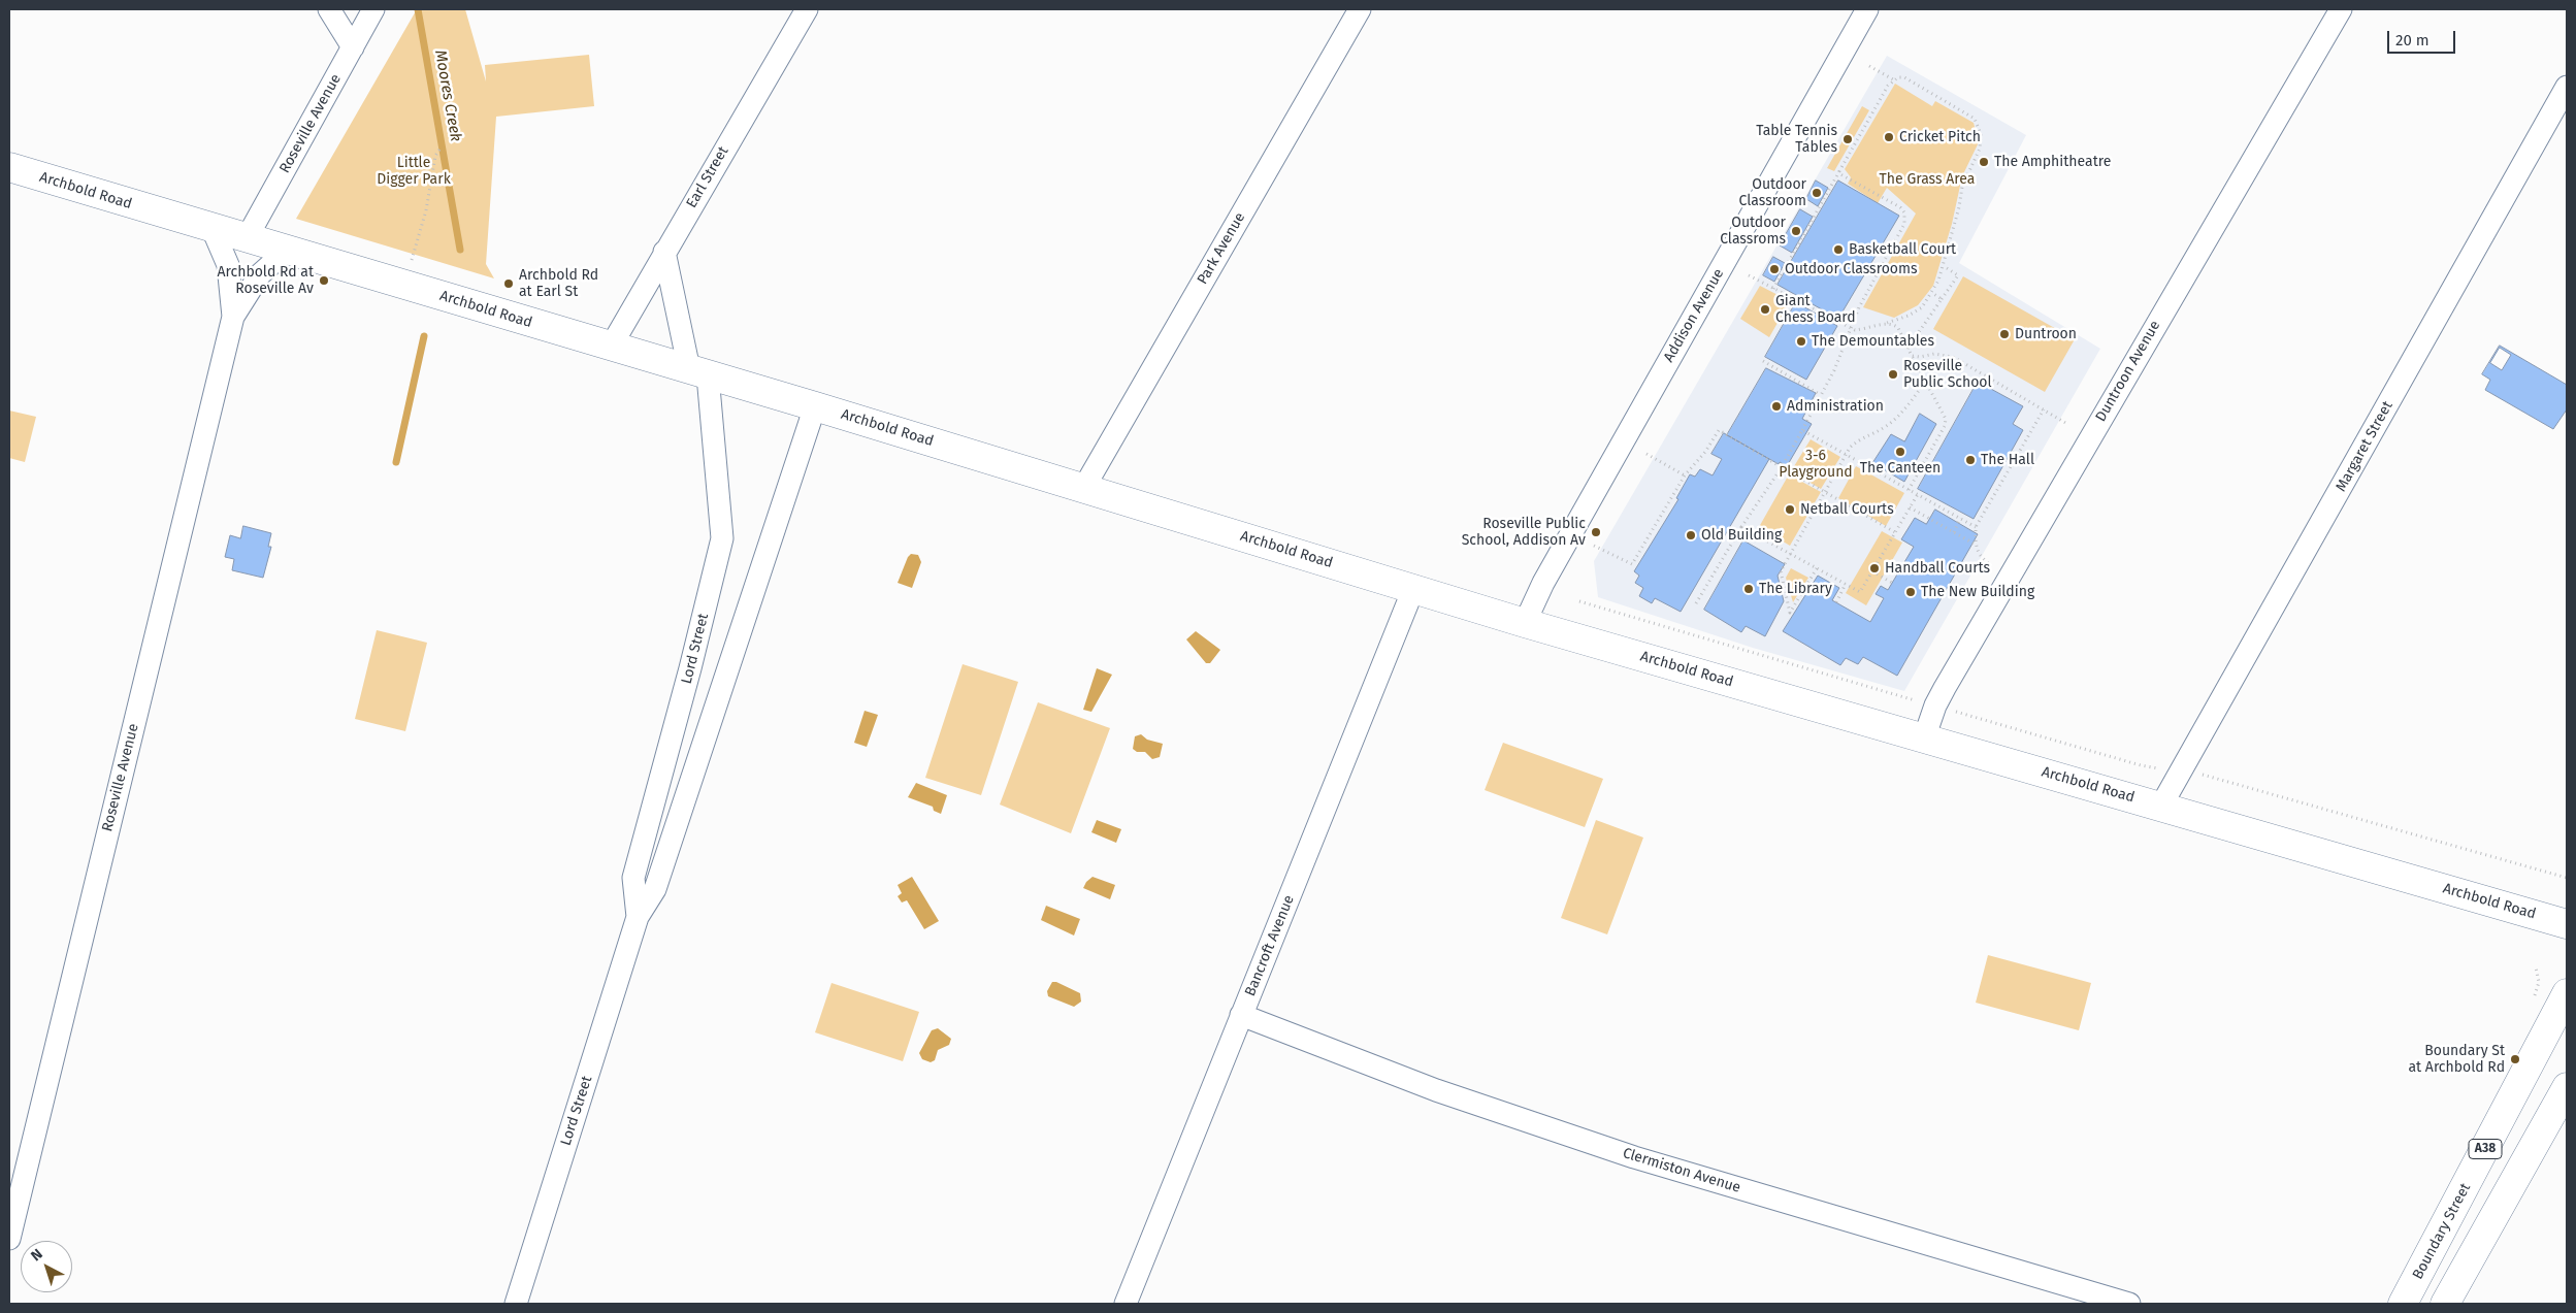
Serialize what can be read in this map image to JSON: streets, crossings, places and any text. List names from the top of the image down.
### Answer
{
  "streets": {
    "main road": ["Archbold Road", "A38", "Boundary Street"],
    "street": [
      "Roseville Avenue",
      "Earl Street",
      "Park Avenue",
      "Addison Avenue",
      "Duntroon Avenue",
      "Margaret Street",
      "Lord Street",
      "Bancroft Avenue",
      "Clermiston Avenue"
    ]
  },
  "crossings": [
    ["Roseville Avenue", "Archbold Road"],
    ["Earl Street", "Archbold Road"],
    ["Earl Street", "Lord Street"],
    ["Archbold Road", "Park Avenue"],
    ["Archbold Road", "Addison Avenue"],
    ["Archbold Road", "Duntroon Avenue"],
    ["Archbold Road", "Margaret Street"],
    ["Archbold Road", "Lord Street"],
    ["Archbold Road", "Bancroft Avenue"],
    ["Bancroft Avenue", "Clermiston Avenue"]
  ],
  "water": ["Moores Creek"],
  "parks": ["Little Digger Park", "The Grass Area", "3-6 Playground"],
  "places": [
    "Cricket Pitch",
    "Table Tennis Tables",
    "The Amphitheatre",
    "Outdoor Classroom",
    "Outdoor Classroms",
    "Basketball Court",
    "Outdoor Classrooms",
    "Archbold Rd at Roseville Av",
    "Archbold Rd at Earl St",
    "Giant Chess Board",
    "Duntroon",
    "The Demountables",
    "Roseville Public School",
    "Administration",
    "The Canteen",
    "The Hall",
    "Netball Courts",
    "Roseville Public School, Addison Av",
    "Old Building",
    "Handball Courts",
    "The Library",
    "The New Building",
    "Boundary St at Archbold Rd"
  ],
  "scale_bar": "20 m",
  "north": "top left"
}
